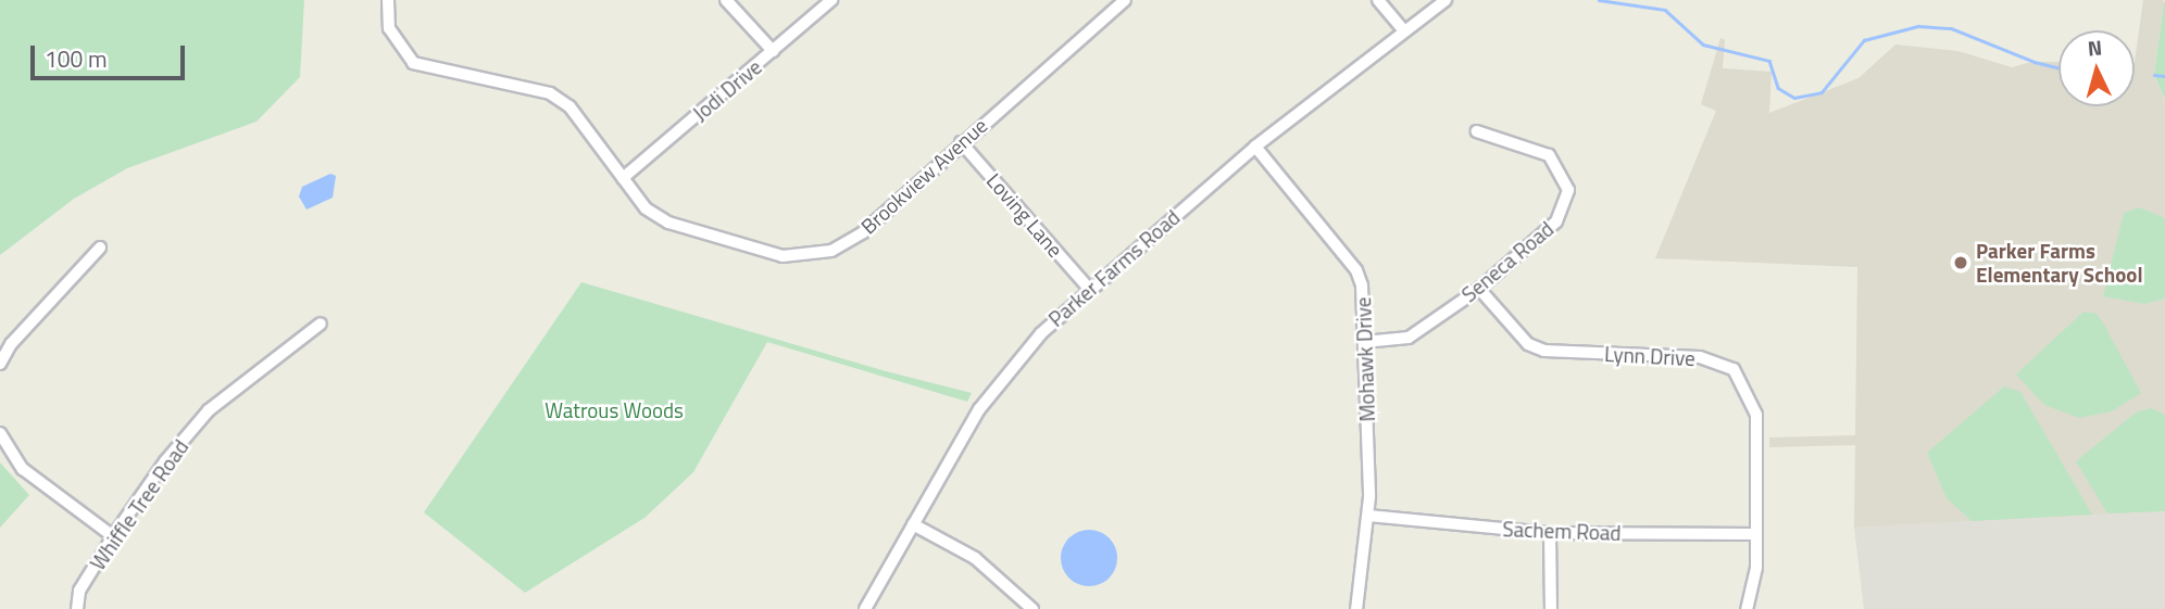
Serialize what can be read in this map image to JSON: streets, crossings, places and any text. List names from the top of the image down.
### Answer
{
  "streets": {
    "street": [
      "Jodi Drive",
      "Brookview Avenue",
      "Loving Lane",
      "Seneca Road",
      "Parker Farms Road",
      "Lynn Drive",
      "Mohawk Drive",
      "Whiffle Tree Road",
      "Sachem Road"
    ]
  },
  "crossings": [
    ["Jodi Drive", "Brookview Avenue"],
    ["Brookview Avenue", "Loving Lane"],
    ["Loving Lane", "Parker Farms Road"],
    ["Seneca Road", "Lynn Drive"],
    ["Seneca Road", "Mohawk Drive"],
    ["Parker Farms Road", "Mohawk Drive"],
    ["Lynn Drive", "Sachem Road"],
    ["Mohawk Drive", "Sachem Road"]
  ],
  "parks": ["Watrous Woods"],
  "places": ["Parker Farms Elementary School"],
  "scale_bar": "100 m",
  "north": "top"
}
